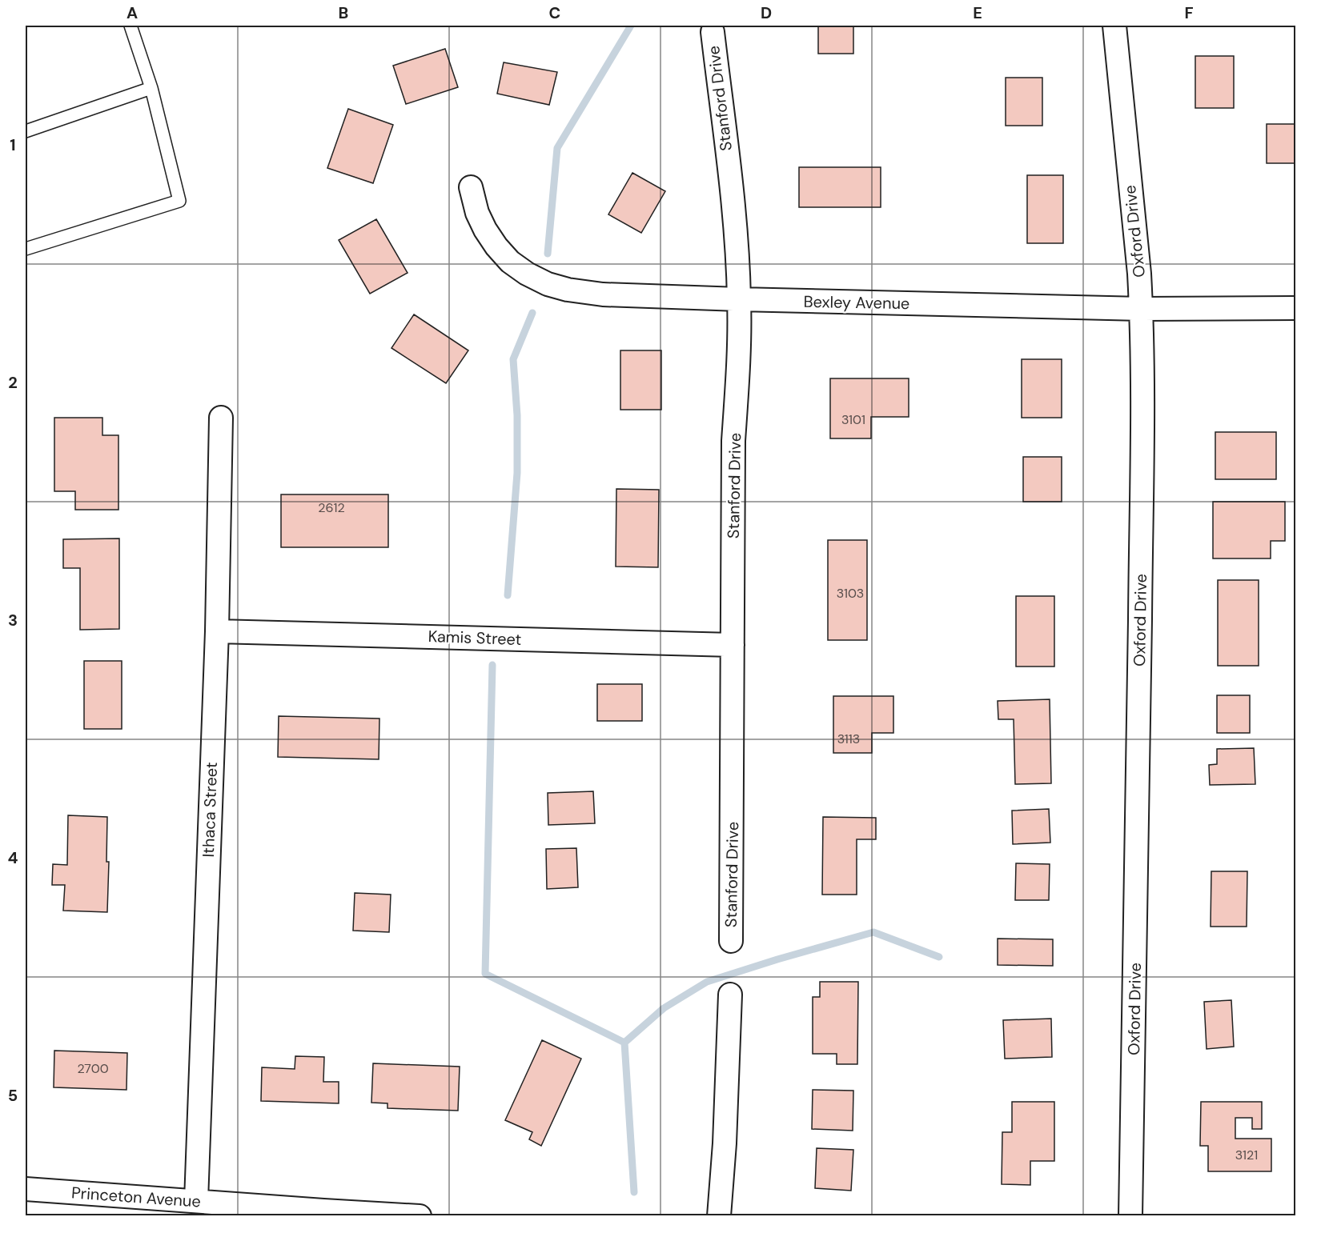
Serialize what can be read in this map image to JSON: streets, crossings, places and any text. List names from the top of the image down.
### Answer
{
  "streets": {
    "street": [
      "Stanford Drive",
      "Oxford Drive",
      "Bexley Avenue",
      "Kamis Street",
      "Ithaca Street",
      "Princeton Avenue"
    ]
  },
  "crossings": [
    ["Stanford Drive", "Bexley Avenue"],
    ["Stanford Drive", "Kamis Street"],
    ["Oxford Drive", "Bexley Avenue"],
    ["Kamis Street", "Ithaca Street"],
    ["Ithaca Street", "Princeton Avenue"]
  ],
  "house_numbers": [
    "3101",
    "2612",
    "3103",
    "3113",
    "2700",
    "3121"
  ],
  "grid": {
    "columns": [
      "A",
      "B",
      "C",
      "D",
      "E",
      "F"
    ],
    "rows": [
      "1",
      "2",
      "3",
      "4",
      "5"
    ]
  }
}
